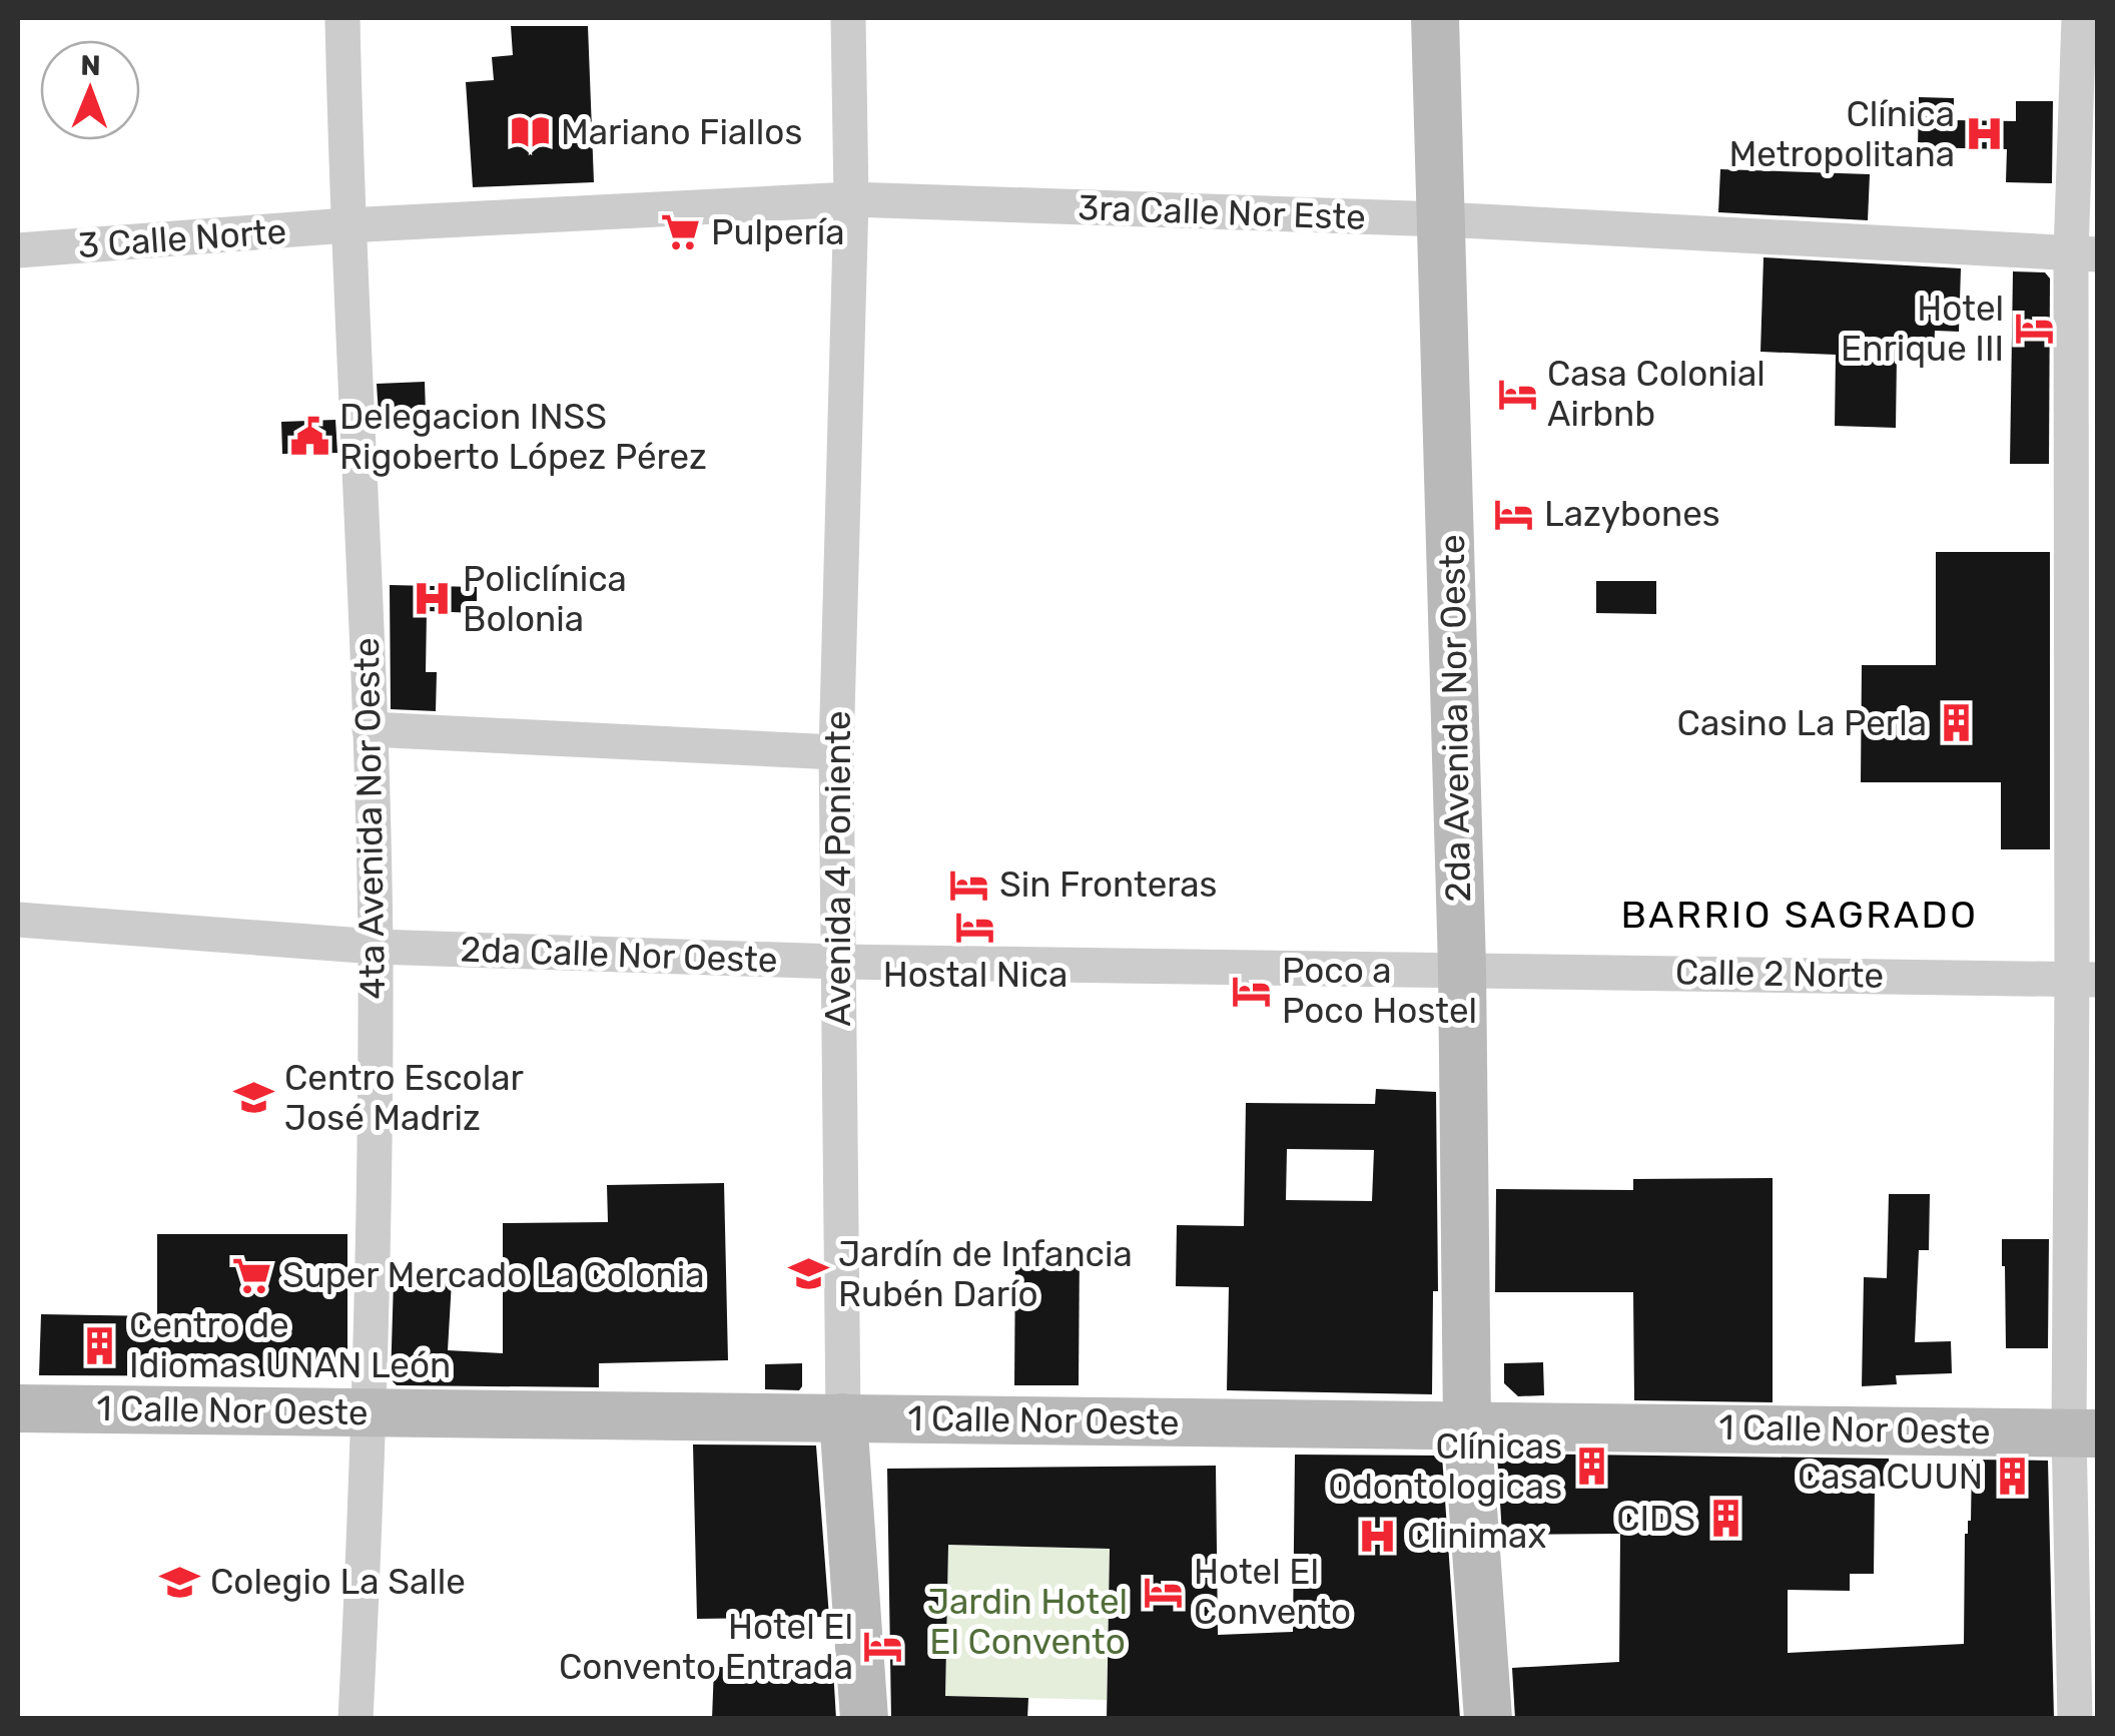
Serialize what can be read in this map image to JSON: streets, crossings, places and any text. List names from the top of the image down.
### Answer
{
  "streets": {
    "street": [
      "3ra Calle Nor Este",
      "3 Calle Norte",
      "2da Avenida Nor Oeste",
      "4ta Avenida Nor Oeste",
      "Avenida 4 Poniente",
      "2da Calle Nor Oeste",
      "Calle 2 Norte",
      "1 Calle Nor Oeste"
    ]
  },
  "crossings": [
    ["3ra Calle Nor Este", "3 Calle Norte"],
    ["3ra Calle Nor Este", "2da Avenida Nor Oeste"],
    ["3ra Calle Nor Este", "4ta Avenida Nor Oeste"],
    ["3ra Calle Nor Este", "Avenida 4 Poniente"],
    ["3 Calle Norte", "4ta Avenida Nor Oeste"],
    ["2da Avenida Nor Oeste", "2da Calle Nor Oeste"],
    ["2da Avenida Nor Oeste", "Calle 2 Norte"],
    ["2da Avenida Nor Oeste", "1 Calle Nor Oeste"],
    ["4ta Avenida Nor Oeste", "2da Calle Nor Oeste"],
    ["4ta Avenida Nor Oeste", "1 Calle Nor Oeste"],
    ["Avenida 4 Poniente", "2da Calle Nor Oeste"],
    ["Avenida 4 Poniente", "1 Calle Nor Oeste"],
    ["2da Calle Nor Oeste", "Calle 2 Norte"]
  ],
  "districts": ["BARRIO SAGRADO"],
  "parks": ["Jardin Hotel El Convento"],
  "places": {
    "library": ["Mariano Fiallos"],
    "hospital": ["Clínica Metropolitana", "Policlínica Bolonia", "Clinimax"],
    "supermarket": ["Pulpería", "Super Mercado La Colonia"],
    "hotel": [
      "Hotel Enrique III",
      "Casa Colonial Airbnb",
      "Lazybones",
      "Sin Fronteras",
      "Hostal Nica",
      "Poco a Poco Hostel",
      "Hotel El Convento",
      "Hotel El Convento Entrada"
    ],
    "public building": ["Delegacion INSS Rigoberto López Pérez"],
    "building": [
      "Casino La Perla",
      "Centro de Idiomas UNAN León",
      "Clínicas Odontologicas",
      "Casa CUUN",
      "CIDS"
    ],
    "school or university": ["Centro Escolar José Madriz", "Jardín de Infancia Rubén Darío", "Colegio La Salle"]
  },
  "north": "top"
}
